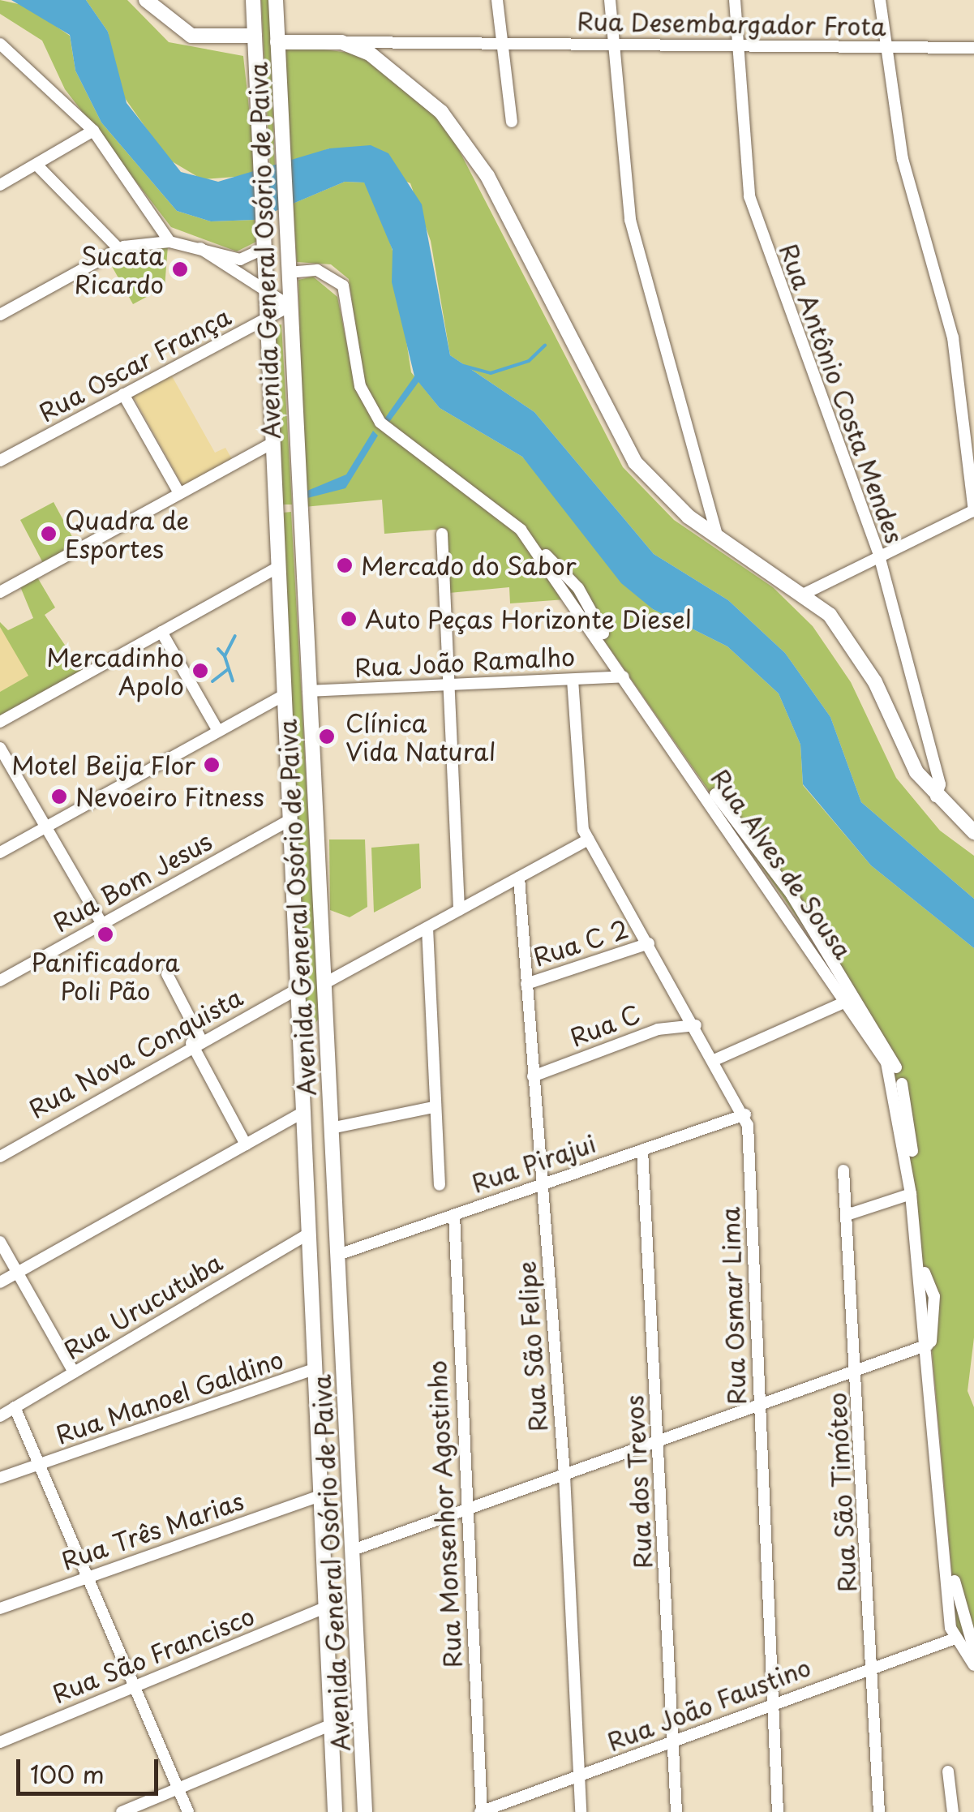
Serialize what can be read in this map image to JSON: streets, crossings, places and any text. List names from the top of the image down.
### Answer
{
  "streets": {
    "main road": ["Avenida General Osório de Paiva"],
    "street": [
      "Rua Desembargador Frota",
      "Rua Oscar França",
      "Rua Antônio Costa Mendes",
      "Rua João Ramalho",
      "Rua Alves de Sousa",
      "Rua Bom Jesus",
      "Rua C 2",
      "Rua C",
      "Rua Nova Conquista",
      "Rua Pirajui",
      "Rua Urucutuba",
      "Rua Osmar Lima",
      "Rua São Felipe",
      "Rua Manoel Galdino",
      "Rua dos Trevos",
      "Rua São Timóteo",
      "Rua Monsenhor Agostinho",
      "Rua Três Marias",
      "Rua São Francisco",
      "Rua João Faustino"
    ]
  },
  "crossings": [
    ["Rua Desembargador Frota", "Rua Antônio Costa Mendes"],
    ["Avenida General Osório de Paiva", "Rua Oscar França"],
    ["Avenida General Osório de Paiva", "Rua João Ramalho"],
    ["Avenida General Osório de Paiva", "Rua Alves de Sousa"],
    ["Avenida General Osório de Paiva", "Rua Bom Jesus"],
    ["Avenida General Osório de Paiva", "Rua Nova Conquista"],
    ["Avenida General Osório de Paiva", "Rua Pirajui"],
    ["Avenida General Osório de Paiva", "Rua Urucutuba"],
    ["Avenida General Osório de Paiva", "Rua Manoel Galdino"],
    ["Avenida General Osório de Paiva", "Rua Três Marias"],
    ["Avenida General Osório de Paiva", "Rua São Francisco"],
    ["Rua João Ramalho", "Rua Alves de Sousa"],
    ["Rua João Ramalho", "Rua Osmar Lima"],
    ["Rua Alves de Sousa", "Rua João Faustino"],
    ["Rua C 2", "Rua Osmar Lima"],
    ["Rua C 2", "Rua São Felipe"],
    ["Rua C", "Rua Osmar Lima"],
    ["Rua C", "Rua São Felipe"],
    ["Rua Pirajui", "Rua Osmar Lima"],
    ["Rua Pirajui", "Rua São Felipe"],
    ["Rua Pirajui", "Rua dos Trevos"],
    ["Rua Pirajui", "Rua Monsenhor Agostinho"],
    ["Rua Osmar Lima", "Rua João Faustino"],
    ["Rua São Felipe", "Rua João Faustino"],
    ["Rua dos Trevos", "Rua João Faustino"],
    ["Rua São Timóteo", "Rua João Faustino"],
    ["Rua Monsenhor Agostinho", "Rua João Faustino"]
  ],
  "places": [
    "Sucata Ricardo",
    "Quadra de Esportes",
    "Mercado do Sabor",
    "Auto Peças Horizonte Diesel",
    "Mercadinho Apolo",
    "Clínica Vida Natural",
    "Motel Beija Flor",
    "Nevoeiro Fitness",
    "Panificadora Poli Pão"
  ],
  "scale_bar": "100 m"
}
